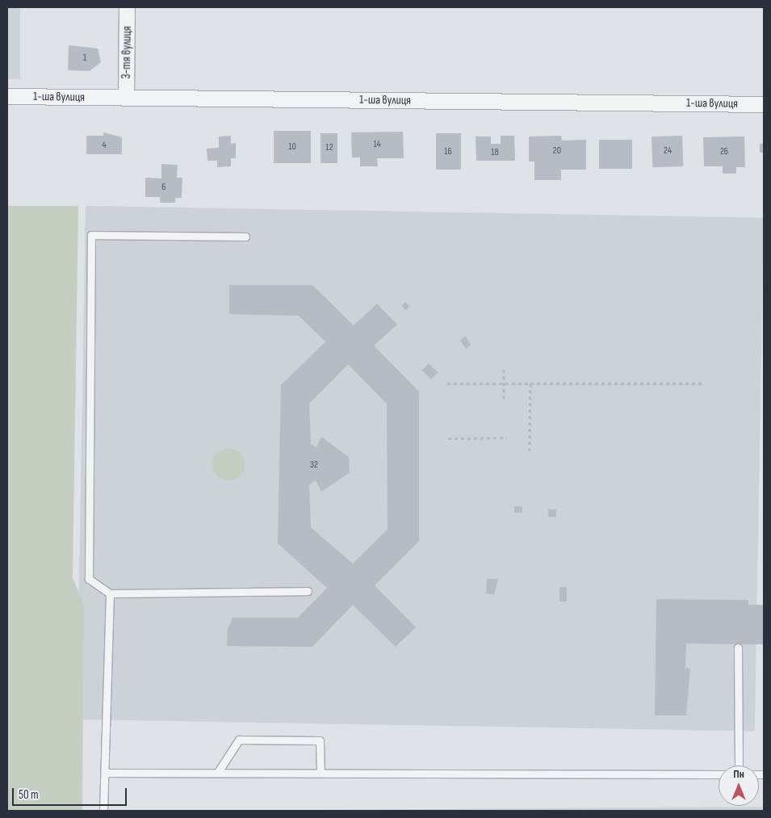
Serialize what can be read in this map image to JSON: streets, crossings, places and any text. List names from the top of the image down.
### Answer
{
  "streets": {
    "street": ["3-тя вулиця", "1-ша вулиця"]
  },
  "crossings": [
    ["3-тя вулиця", "1-ша вулиця"]
  ],
  "house_numbers": [
    "1",
    "14",
    "4",
    "10",
    "12",
    "20",
    "24",
    "16",
    "26",
    "18",
    "6",
    "32"
  ],
  "scale_bar": "50 m",
  "north": "top"
}
